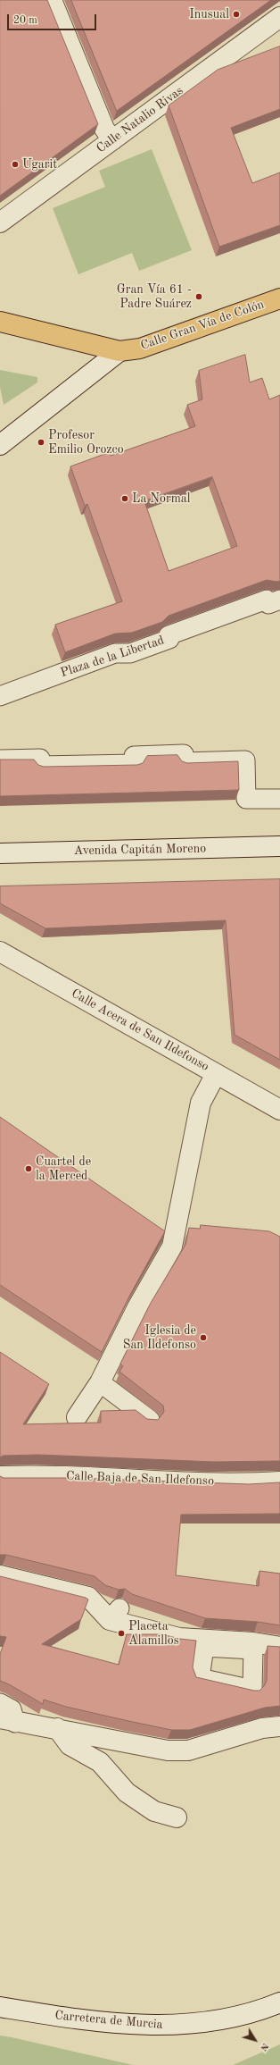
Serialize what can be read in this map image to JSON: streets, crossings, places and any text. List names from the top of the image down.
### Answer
{
  "streets": {
    "main road": ["Calle Gran Vía de Colón"],
    "street": [
      "Calle Natalio Rivas",
      "Plaza de la Libertad",
      "Avenida Capitán Moreno",
      "Calle Acera de San Ildefonso",
      "Calle Baja de San Ildefonso",
      "Carretera de Murcia"
    ]
  },
  "places": [
    "Inusual",
    "Ugarit",
    "Gran Vía 61 - Padre Suárez",
    "Profesor Emilio Orozco",
    "La Normal",
    "Cuartel de la Merced",
    "Iglesia de San Ildefonso",
    "Placeta Alamillos"
  ],
  "scale_bar": "20 m",
  "north": "bottom right"
}
